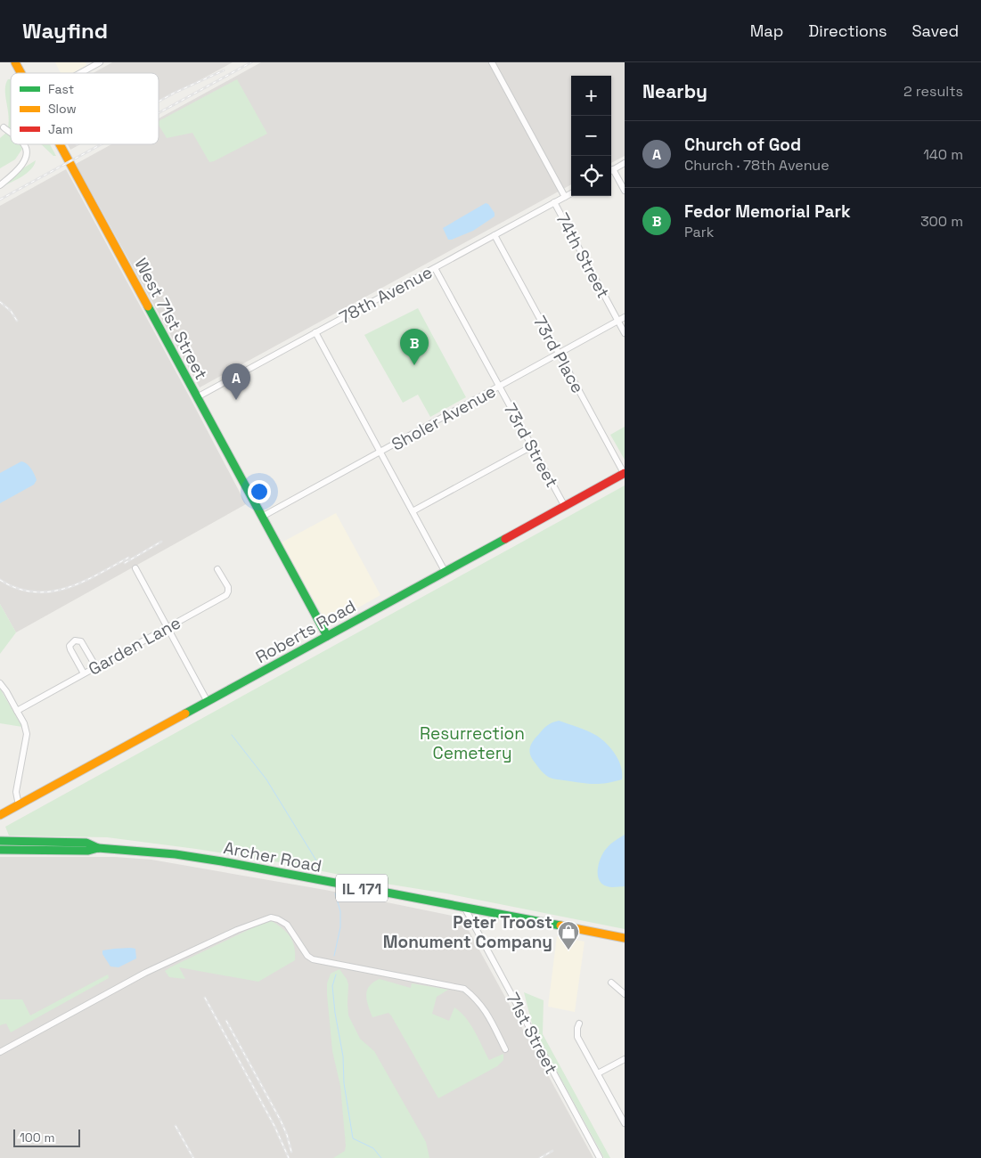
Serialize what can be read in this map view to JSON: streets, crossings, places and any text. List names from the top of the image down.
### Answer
{
  "streets": {
    "street": [
      "74th Street",
      "78th Avenue",
      "West 71st Street",
      "73rd Place",
      "Sholer Avenue",
      "73rd Street",
      "Roberts Road",
      "Garden Lane",
      "Archer Road",
      "IL 171",
      "71st Street"
    ]
  },
  "crossings": [
    ["74th Street", "78th Avenue"],
    ["74th Street", "Sholer Avenue"],
    ["78th Avenue", "West 71st Street"],
    ["78th Avenue", "73rd Place"],
    ["78th Avenue", "73rd Street"],
    ["West 71st Street", "Sholer Avenue"],
    ["West 71st Street", "Roberts Road"],
    ["73rd Place", "Sholer Avenue"],
    ["73rd Place", "Roberts Road"],
    ["Sholer Avenue", "73rd Street"],
    ["73rd Street", "Roberts Road"],
    ["Archer Road", "71st Street"]
  ],
  "parks": ["Resurrection Cemetery"],
  "places": {
    "shop": ["Peter Troost Monument Company"]
  },
  "legend": ["Fast", "Slow", "Jam"],
  "scale_bar": "100 m",
  "page": {
    "header": "Wayfind",
    "nav": ["Map", "Directions", "Saved"],
    "heading": ["Nearby", "2 results"],
    "map_buttons": ["+", "−"],
    "list": [
      {
        "mark": "A",
        "name": "Church of God",
        "note": "Church · 78th Avenue",
        "value": "140 m"
      },
      {
        "mark": "B",
        "name": "Fedor Memorial Park",
        "note": "Park",
        "value": "300 m"
      }
    ],
    "pins": ["B", "A"],
    "scale": "100 m"
  }
}
